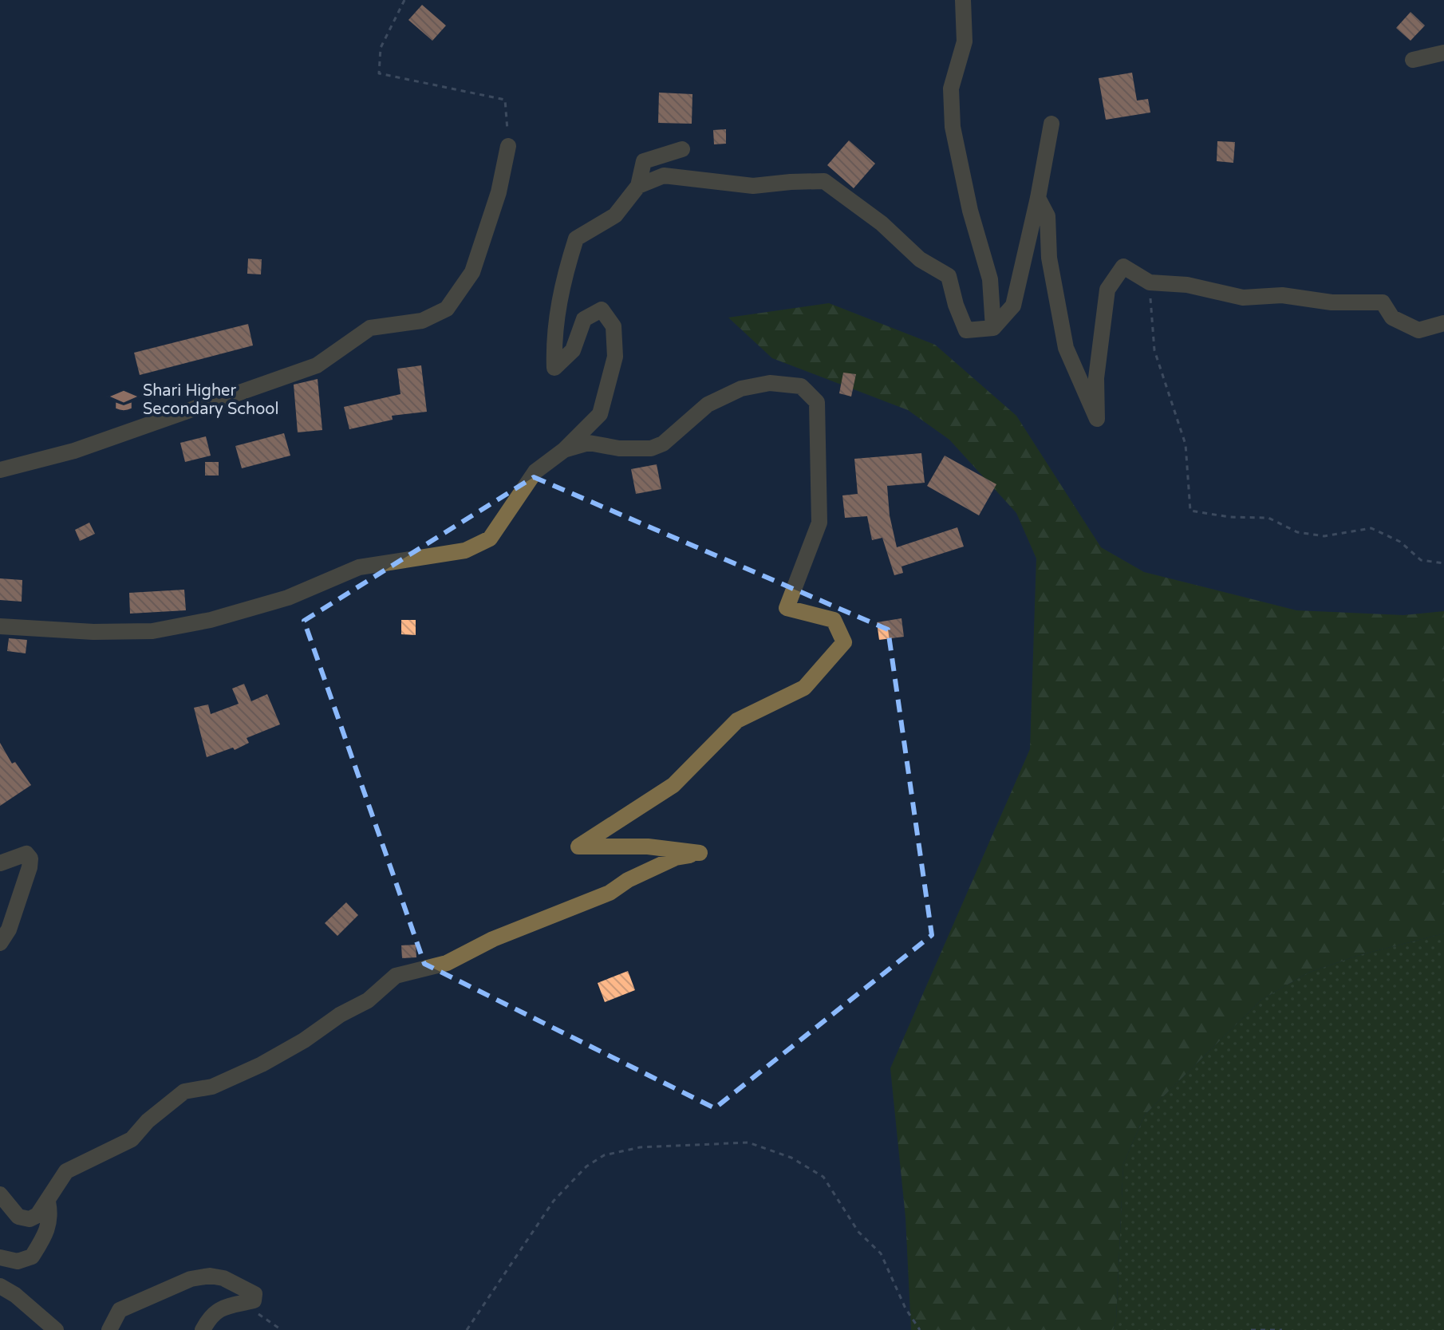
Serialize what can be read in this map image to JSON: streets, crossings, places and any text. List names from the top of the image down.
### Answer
{
  "places": {
    "school or university": ["Shari Higher Secondary School"]
  }
}
